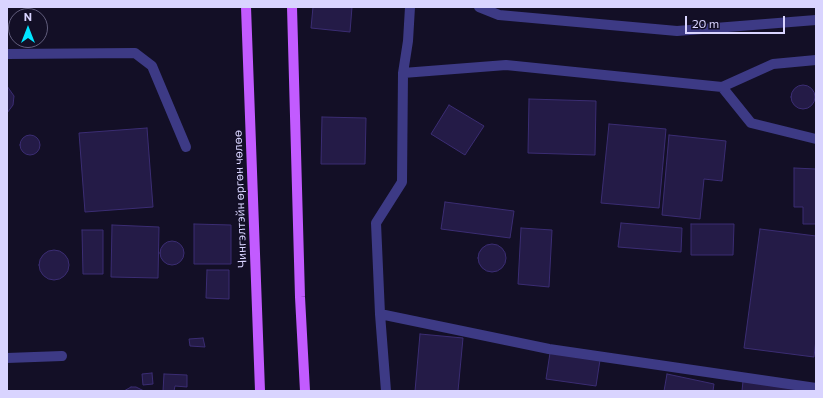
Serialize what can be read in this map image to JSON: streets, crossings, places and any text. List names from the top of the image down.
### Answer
{
  "streets": {
    "main road": ["Чингэлтэйн өргөн чөлөө"]
  },
  "scale_bar": "20 m",
  "north": "top"
}
